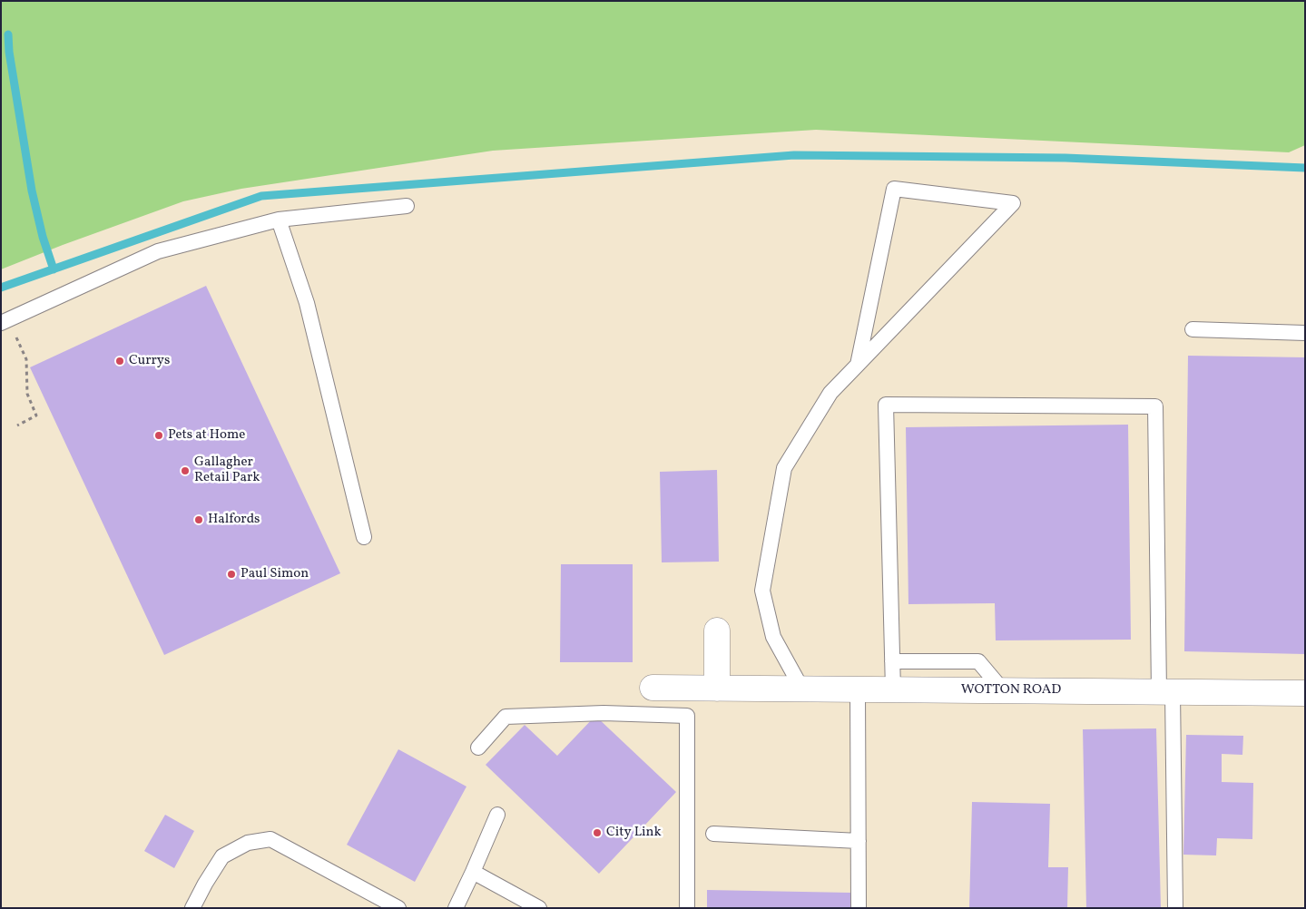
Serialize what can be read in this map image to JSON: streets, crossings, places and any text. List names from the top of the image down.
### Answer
{
  "streets": {
    "street": ["WOTTON ROAD"]
  },
  "places": [
    "Currys",
    "Pets at Home",
    "Gallagher Retail Park",
    "Halfords",
    "Paul Simon",
    "City Link"
  ]
}
